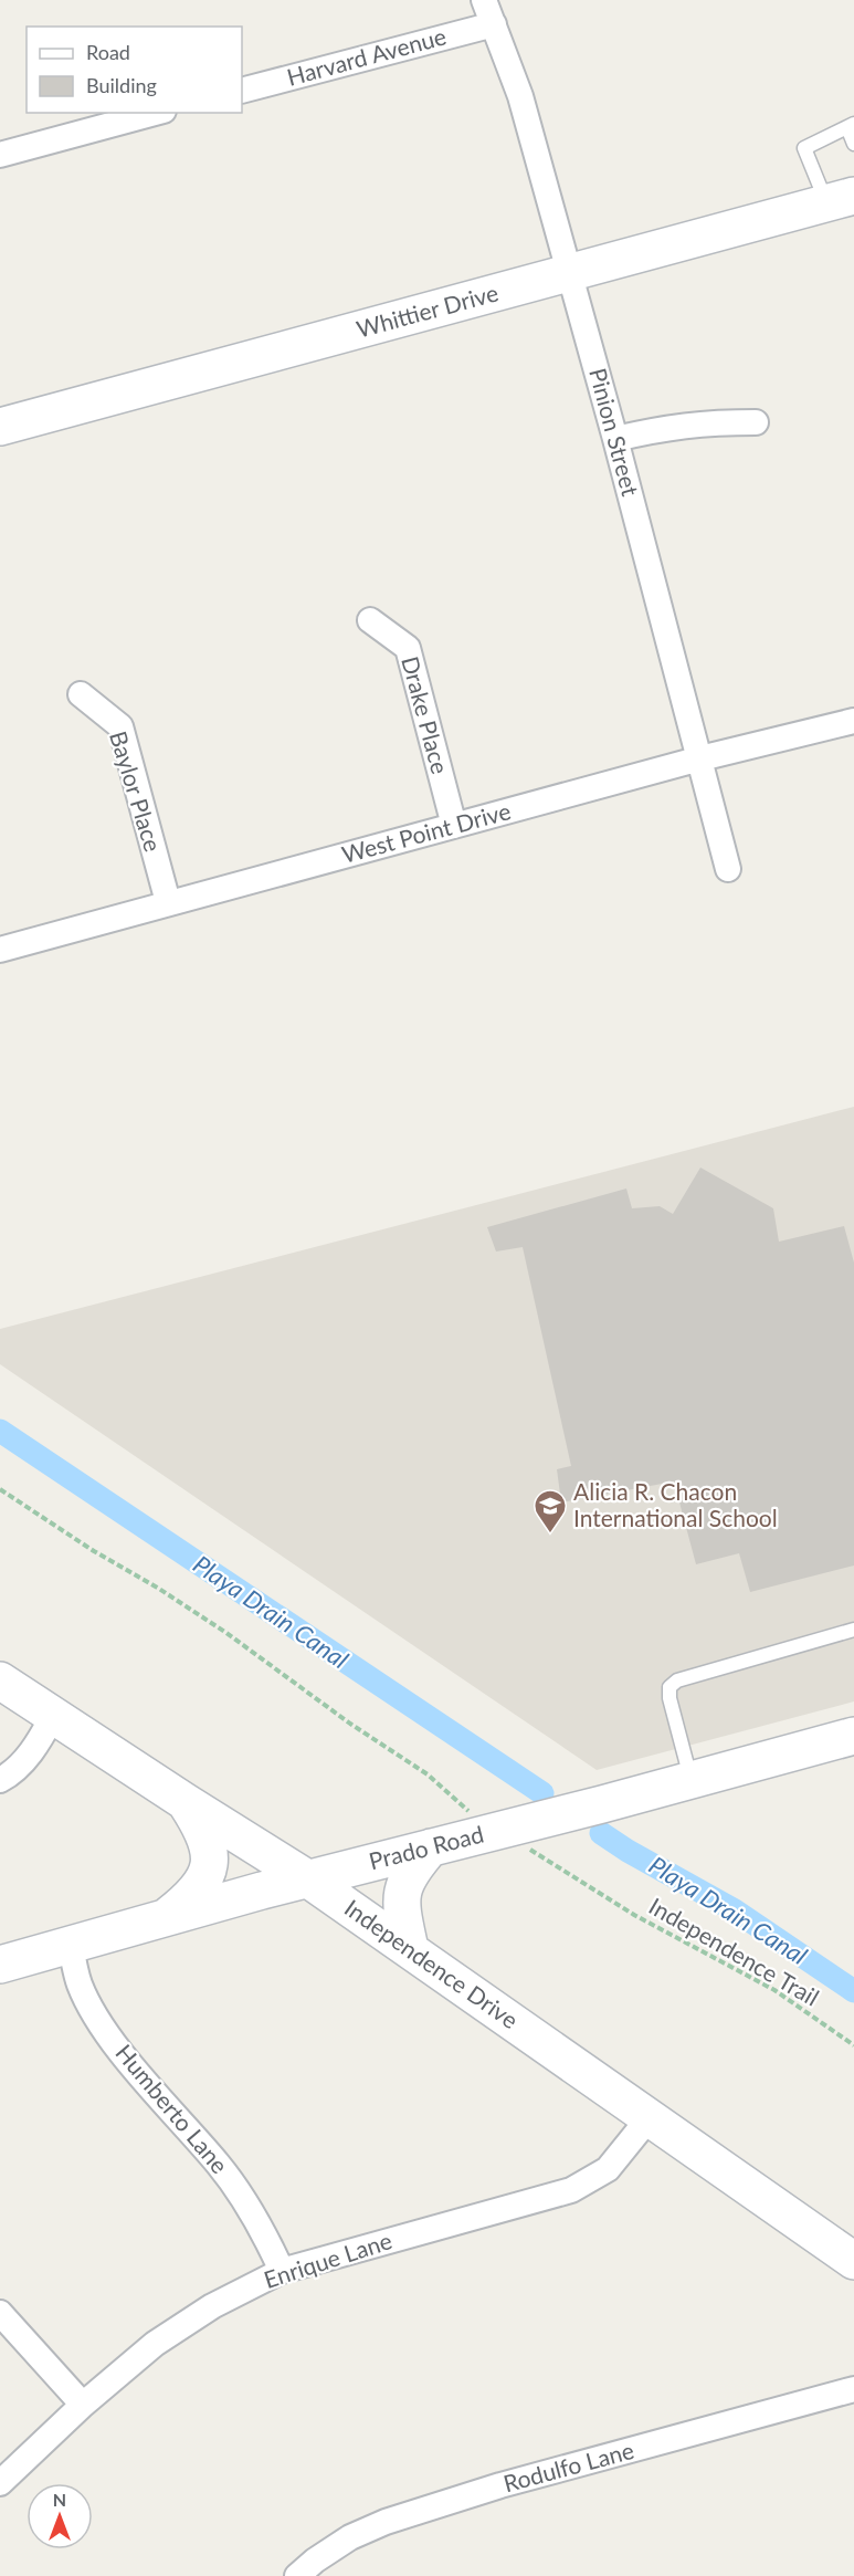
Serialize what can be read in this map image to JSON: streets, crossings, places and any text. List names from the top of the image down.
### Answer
{
  "streets": {
    "street": [
      "Harvard Avenue",
      "Whittier Drive",
      "Pinion Street",
      "Drake Place",
      "Baylor Place",
      "West Point Drive",
      "Prado Road",
      "Independence Drive",
      "Humberto Lane",
      "Enrique Lane",
      "Rodulfo Lane"
    ],
    "path": ["Independence Trail"]
  },
  "crossings": [
    ["Harvard Avenue", "Pinion Street"],
    ["Whittier Drive", "Pinion Street"],
    ["Pinion Street", "West Point Drive"],
    ["Drake Place", "West Point Drive"],
    ["Baylor Place", "West Point Drive"],
    ["Prado Road", "Independence Trail"],
    ["Prado Road", "Independence Drive"],
    ["Prado Road", "Humberto Lane"],
    ["Independence Drive", "Enrique Lane"],
    ["Humberto Lane", "Enrique Lane"]
  ],
  "water": ["Playa Drain Canal"],
  "places": {
    "school or university": ["Alicia R. Chacon International School"]
  },
  "legend": ["Road", "Building"],
  "north": "top"
}
